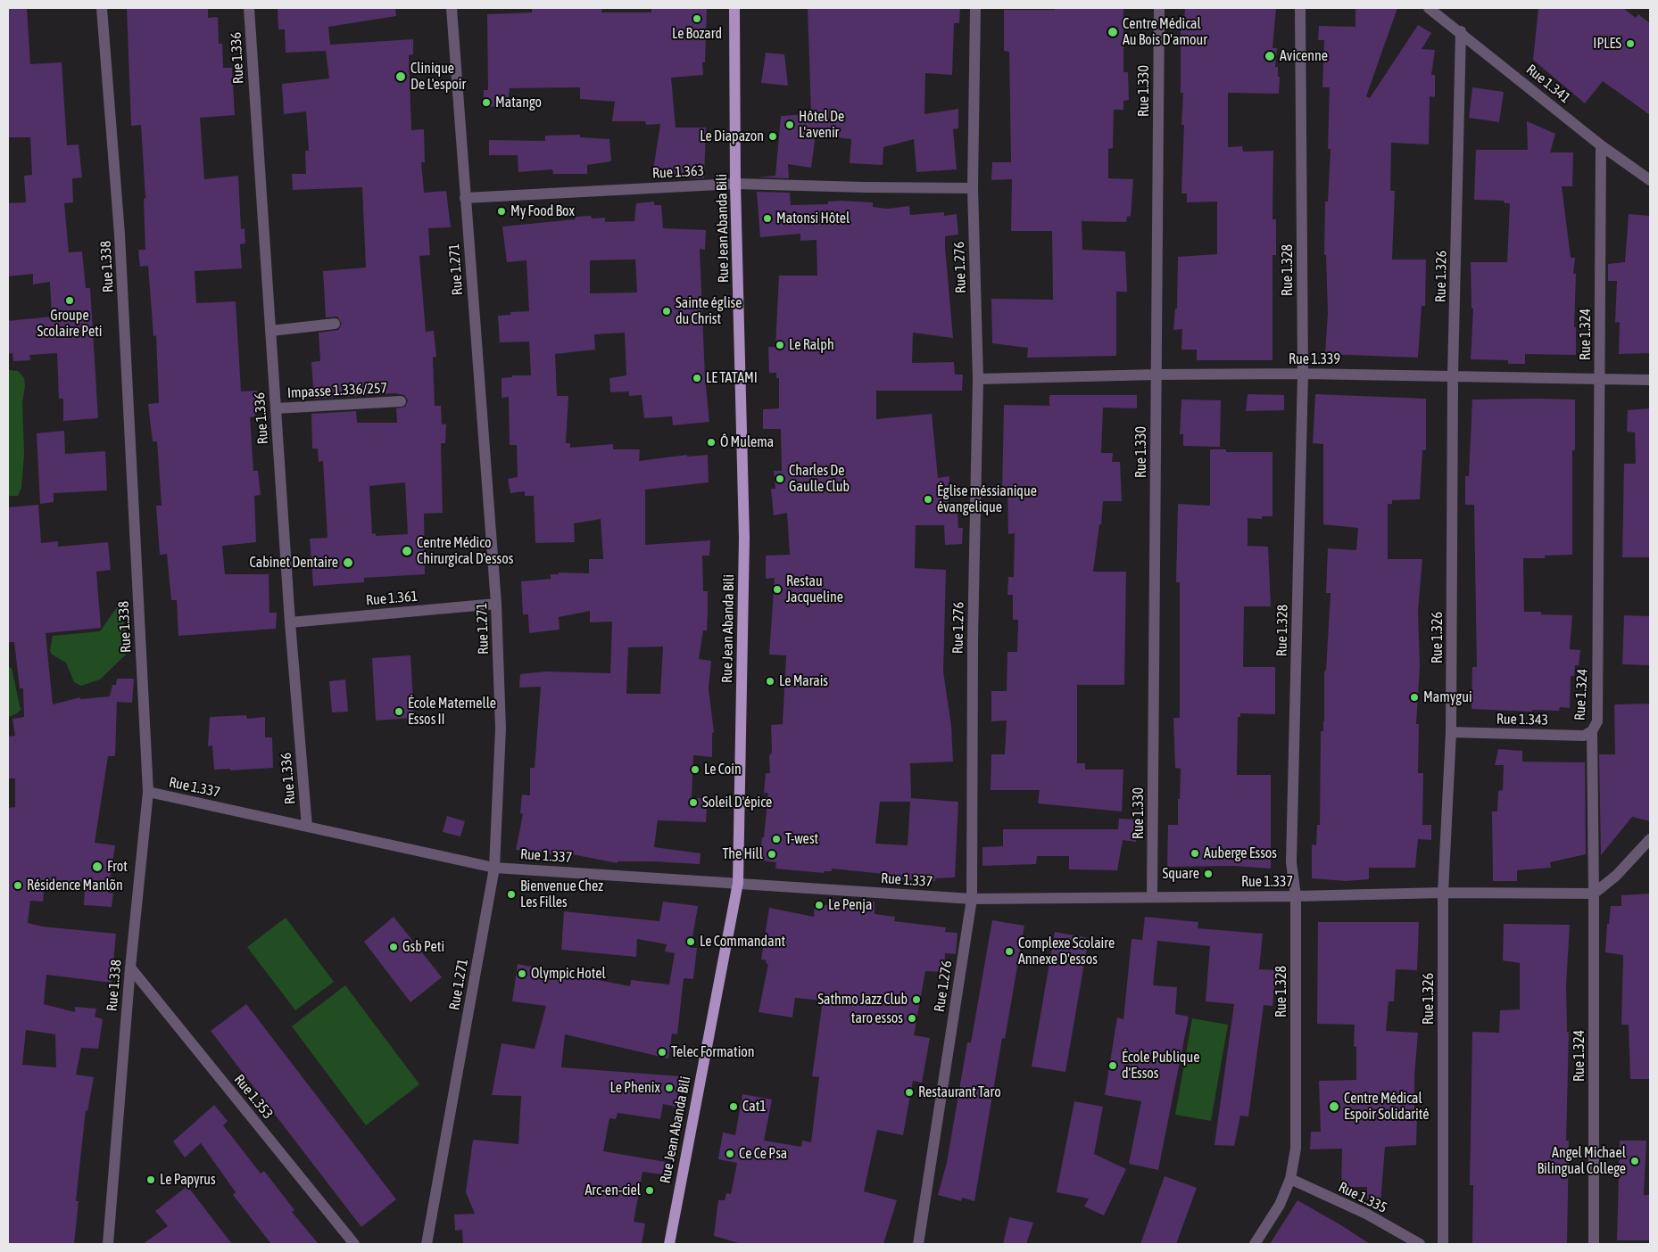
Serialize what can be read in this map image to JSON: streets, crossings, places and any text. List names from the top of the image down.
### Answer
{
  "streets": {
    "main road": ["Rue Jean Abanda Bili"],
    "street": [
      "Rue 1.336",
      "Rue 1.341",
      "Rue 1.330",
      "Rue 1.363",
      "Rue 1.338",
      "Rue 1.276",
      "Rue 1.271",
      "Rue 1.328",
      "Rue 1.326",
      "Rue 1.324",
      "Rue 1.339",
      "Impasse 1.336/257",
      "Rue 1.361",
      "Rue 1.343",
      "Rue 1.337",
      "Rue 1.353",
      "Rue 1.335"
    ]
  },
  "crossings": [
    ["Rue 1.336", "Impasse 1.336/257"],
    ["Rue 1.336", "Rue 1.361"],
    ["Rue 1.336", "Rue 1.337"],
    ["Rue 1.341", "Rue 1.326"],
    ["Rue 1.341", "Rue 1.324"],
    ["Rue 1.330", "Rue 1.339"],
    ["Rue 1.330", "Rue 1.337"],
    ["Rue 1.363", "Rue Jean Abanda Bili"],
    ["Rue 1.363", "Rue 1.276"],
    ["Rue 1.363", "Rue 1.271"],
    ["Rue Jean Abanda Bili", "Rue 1.337"],
    ["Rue 1.338", "Rue 1.337"],
    ["Rue 1.338", "Rue 1.353"],
    ["Rue 1.276", "Rue 1.339"],
    ["Rue 1.276", "Rue 1.337"],
    ["Rue 1.271", "Rue 1.361"],
    ["Rue 1.271", "Rue 1.337"],
    ["Rue 1.328", "Rue 1.339"],
    ["Rue 1.328", "Rue 1.337"],
    ["Rue 1.328", "Rue 1.335"],
    ["Rue 1.326", "Rue 1.339"],
    ["Rue 1.326", "Rue 1.343"],
    ["Rue 1.326", "Rue 1.337"],
    ["Rue 1.324", "Rue 1.339"],
    ["Rue 1.324", "Rue 1.343"],
    ["Rue 1.324", "Rue 1.337"]
  ],
  "places": [
    "Le Bozard",
    "Centre Médical Au Bois D'amour",
    "IPLES",
    "Avicenne",
    "Clinique De L'espoir",
    "Matango",
    "Hôtel De L'avenir",
    "Le Diapazon",
    "My Food Box",
    "Matonsi Hôtel",
    "Groupe Scolaire Peti",
    "Sainte église du Christ",
    "Le Ralph",
    "LE TATAMI",
    "Ô Mulema",
    "Charles De Gaulle Club",
    "Église méssianique évangelique",
    "Centre Médico Chirurgical D'essos",
    "Cabinet Dentaire",
    "Restau Jacqueline",
    "Le Marais",
    "Mamygui",
    "École Maternelle Essos II",
    "Le Coin",
    "Soleil D'épice",
    "T-west",
    "Auberge Essos",
    "The Hill",
    "Frot",
    "Square",
    "Résidence Manlõn",
    "Bienvenue Chez Les Filles",
    "Le Penja",
    "Le Commandant",
    "Gsb Peti",
    "Complexe Scolaire Annexe D'essos",
    "Olympic Hotel",
    "Sathmo Jazz Club",
    "taro essos",
    "Telec Formation",
    "École Publique d'Essos",
    "Le Phenix",
    "Restaurant Taro",
    "Cat1",
    "Centre Médical Espoir Solidarité",
    "Ce Ce Psa",
    "Angel Michael Bilingual College",
    "Le Papyrus",
    "Arc-en-ciel"
  ]
}
